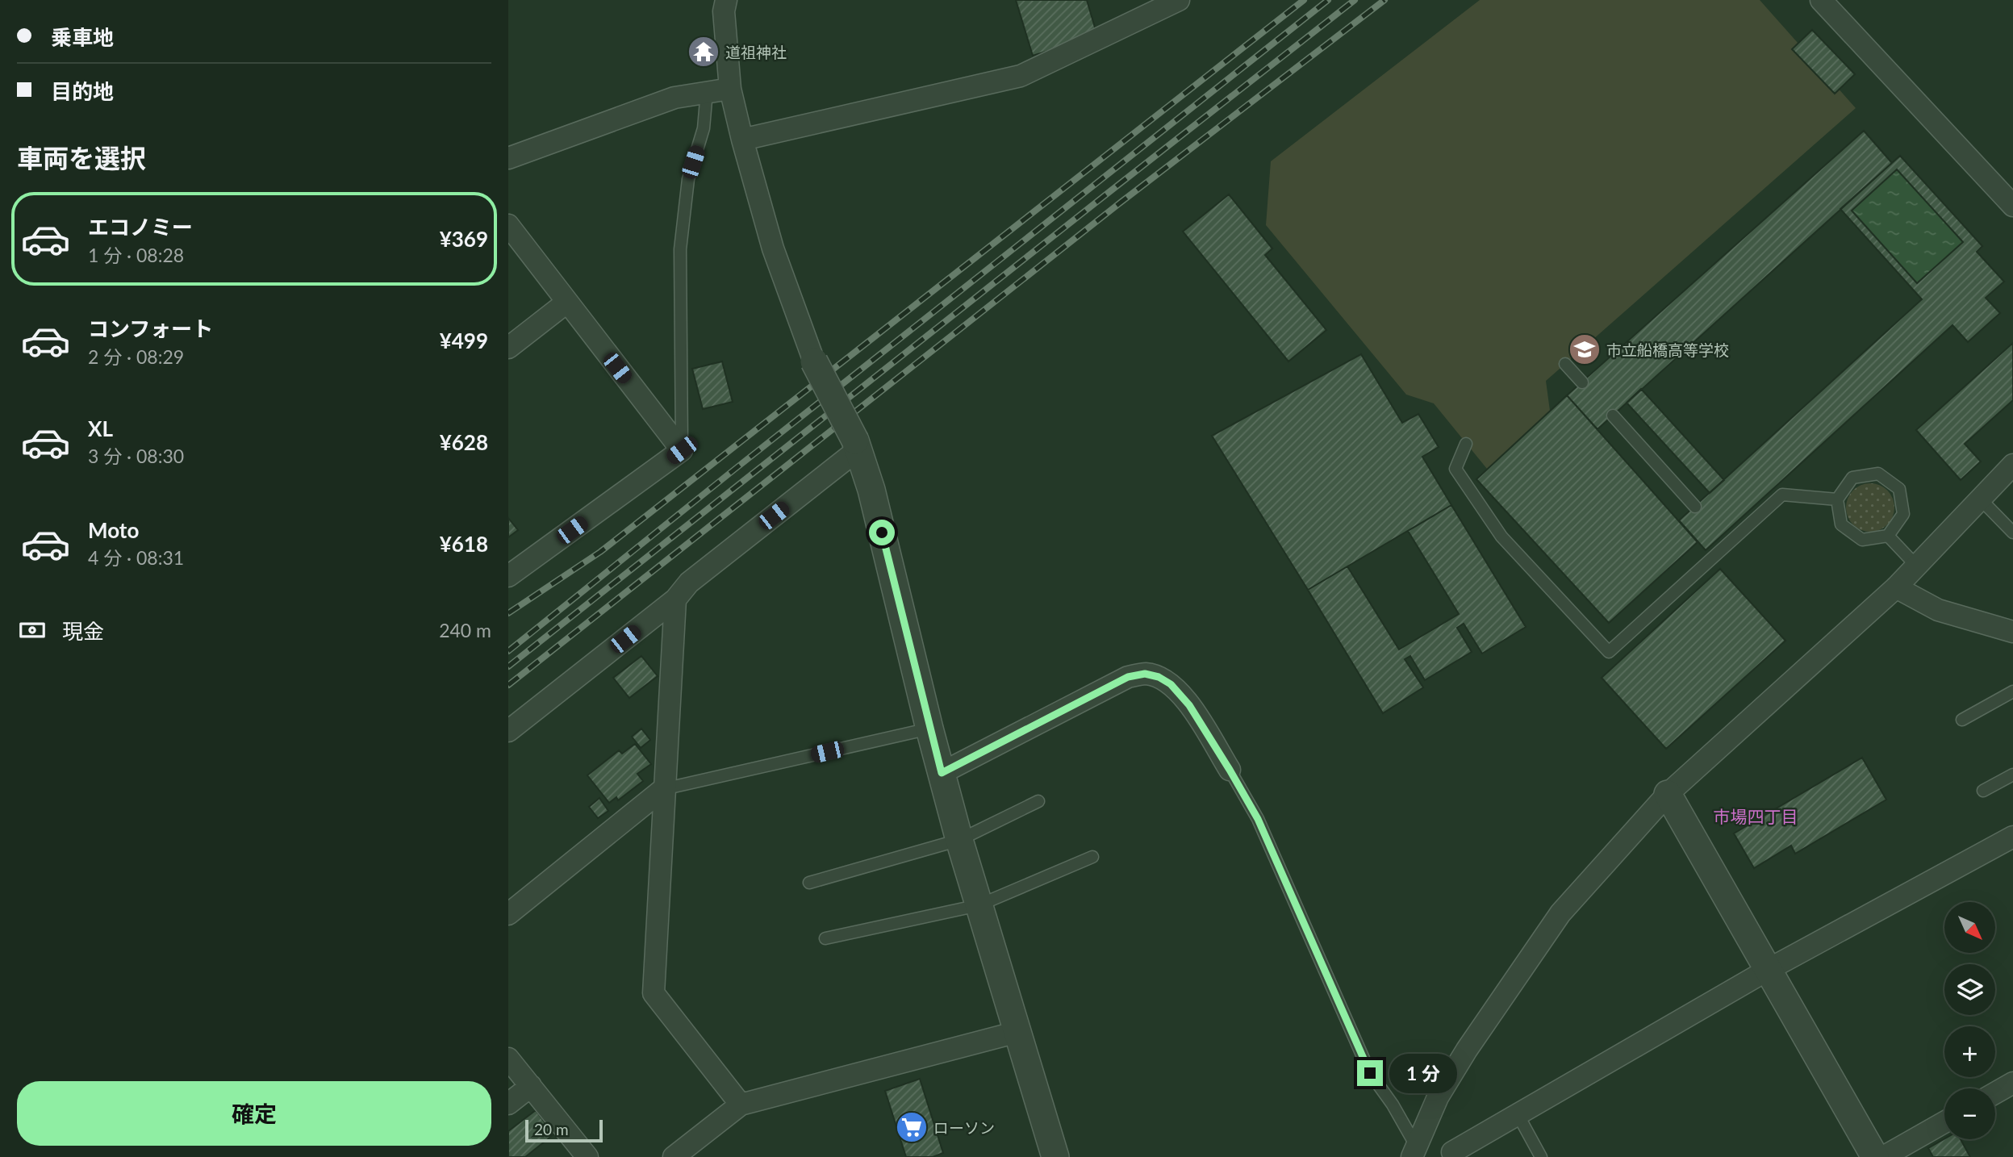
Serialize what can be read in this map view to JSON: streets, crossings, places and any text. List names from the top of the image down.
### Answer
{
  "districts": ["市場四丁目"],
  "places": {
    "temple": ["道祖神社"],
    "school or university": ["市立船橋高等学校"],
    "supermarket": ["ローソン"]
  },
  "scale_bar": "20 m",
  "north": "bottom right",
  "page": {
    "banner": ["乗車地", "目的地"],
    "heading": "車両を選択",
    "list": [
      {
        "name": "エコノミー",
        "note": "1 分 · 08:28",
        "value": "¥369"
      },
      {
        "name": "コンフォート",
        "note": "2 分 · 08:29",
        "value": "¥499"
      },
      {
        "name": "XL",
        "note": "3 分 · 08:30",
        "value": "¥628"
      },
      {
        "name": "Moto",
        "note": "4 分 · 08:31",
        "value": "¥618"
      }
    ],
    "pay": ["現金", "240 m"],
    "map_buttons": ["+", "−"],
    "bubble": "1 分",
    "buttons": "確定",
    "scale": "20 m"
  }
}
